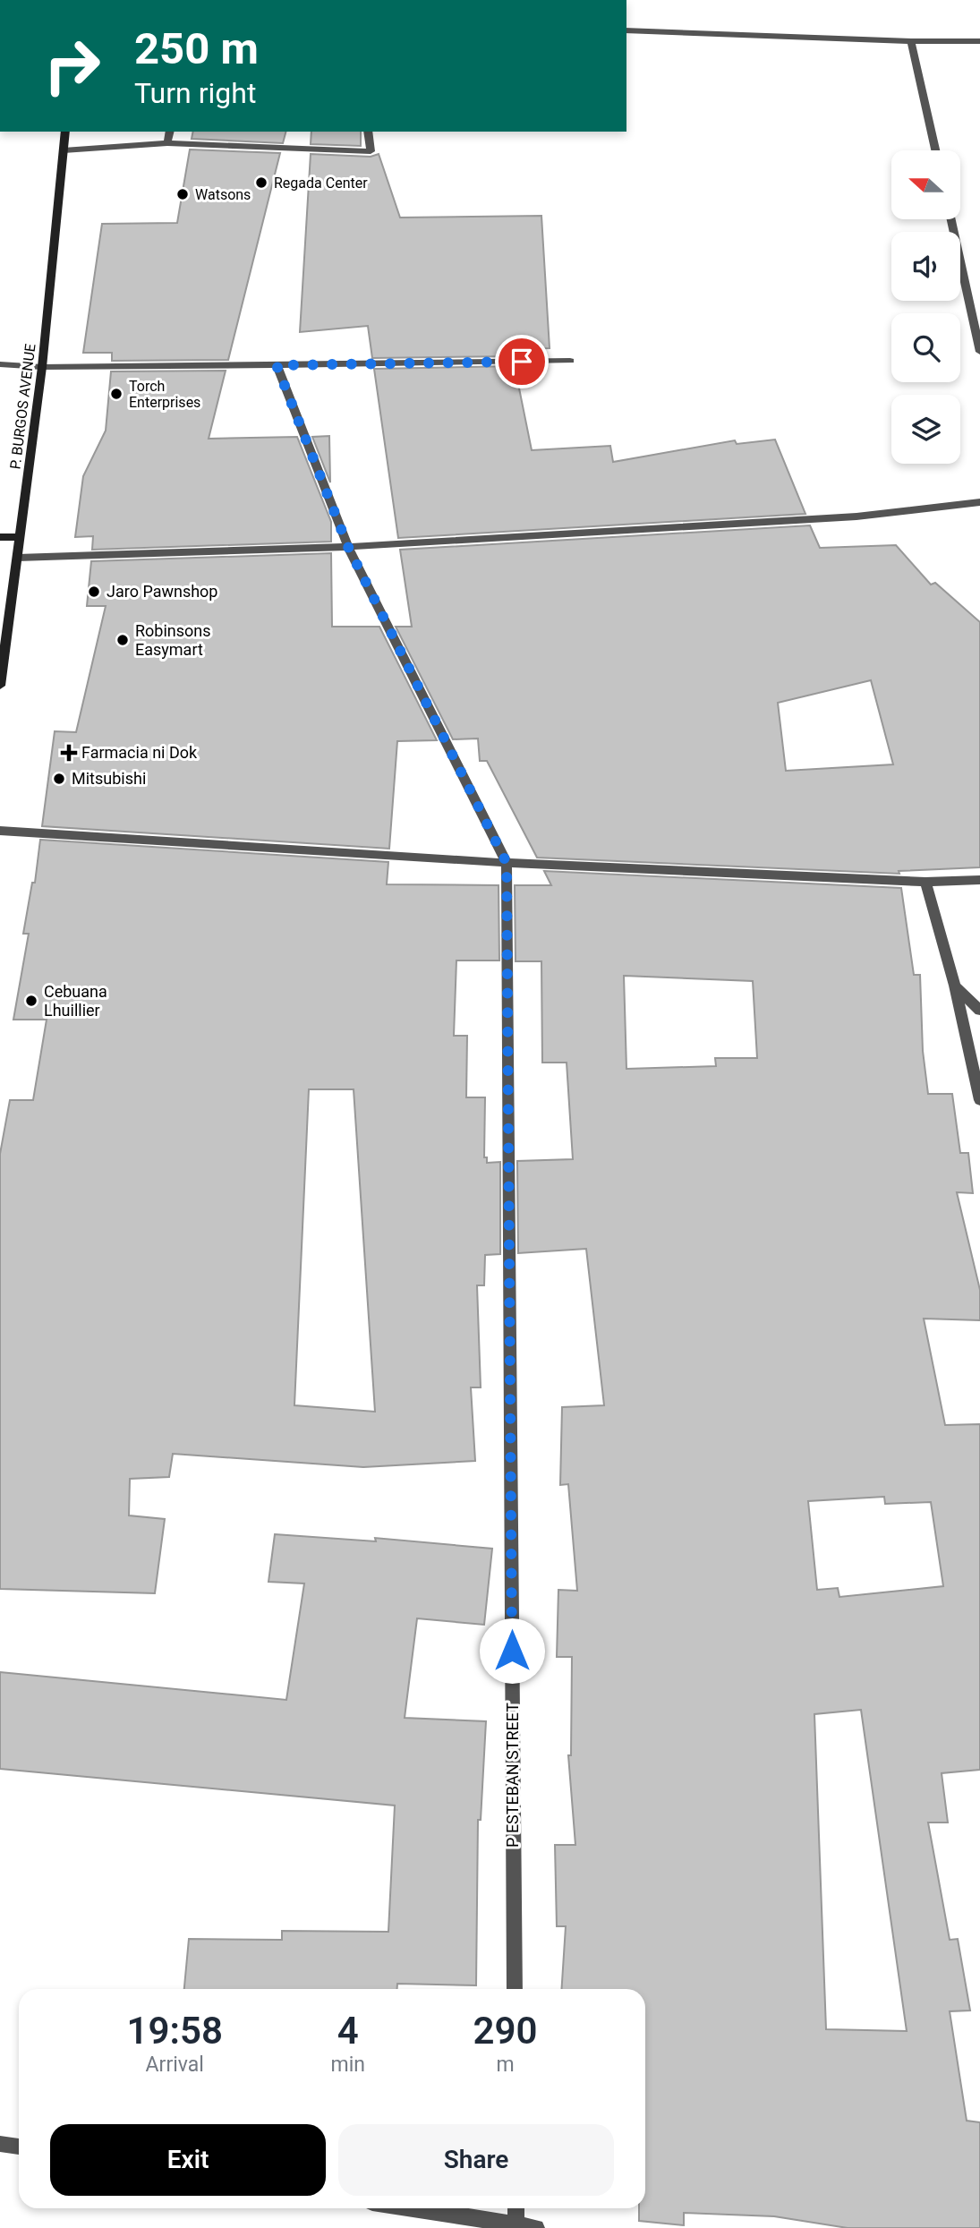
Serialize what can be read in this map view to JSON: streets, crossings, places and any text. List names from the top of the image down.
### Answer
{
  "streets": {
    "main road": ["P. BURGOS AVENUE"],
    "street": ["P ESTEBAN STREET"]
  },
  "places": {
    "other": [
      "Regada Center",
      "Watsons",
      "Torch Enterprises",
      "Jaro Pawnshop",
      "Robinsons Easymart",
      "Mitsubishi",
      "Cebuana Lhuillier"
    ],
    "health": ["Farmacia ni Dok"]
  },
  "north": "left",
  "page": {
    "turn": ["250 m", "Turn right"],
    "eta": [
      "19:58",
      "Arrival",
      "4",
      "min",
      "290",
      "m"
    ],
    "buttons": ["Exit", "Share"]
  }
}
